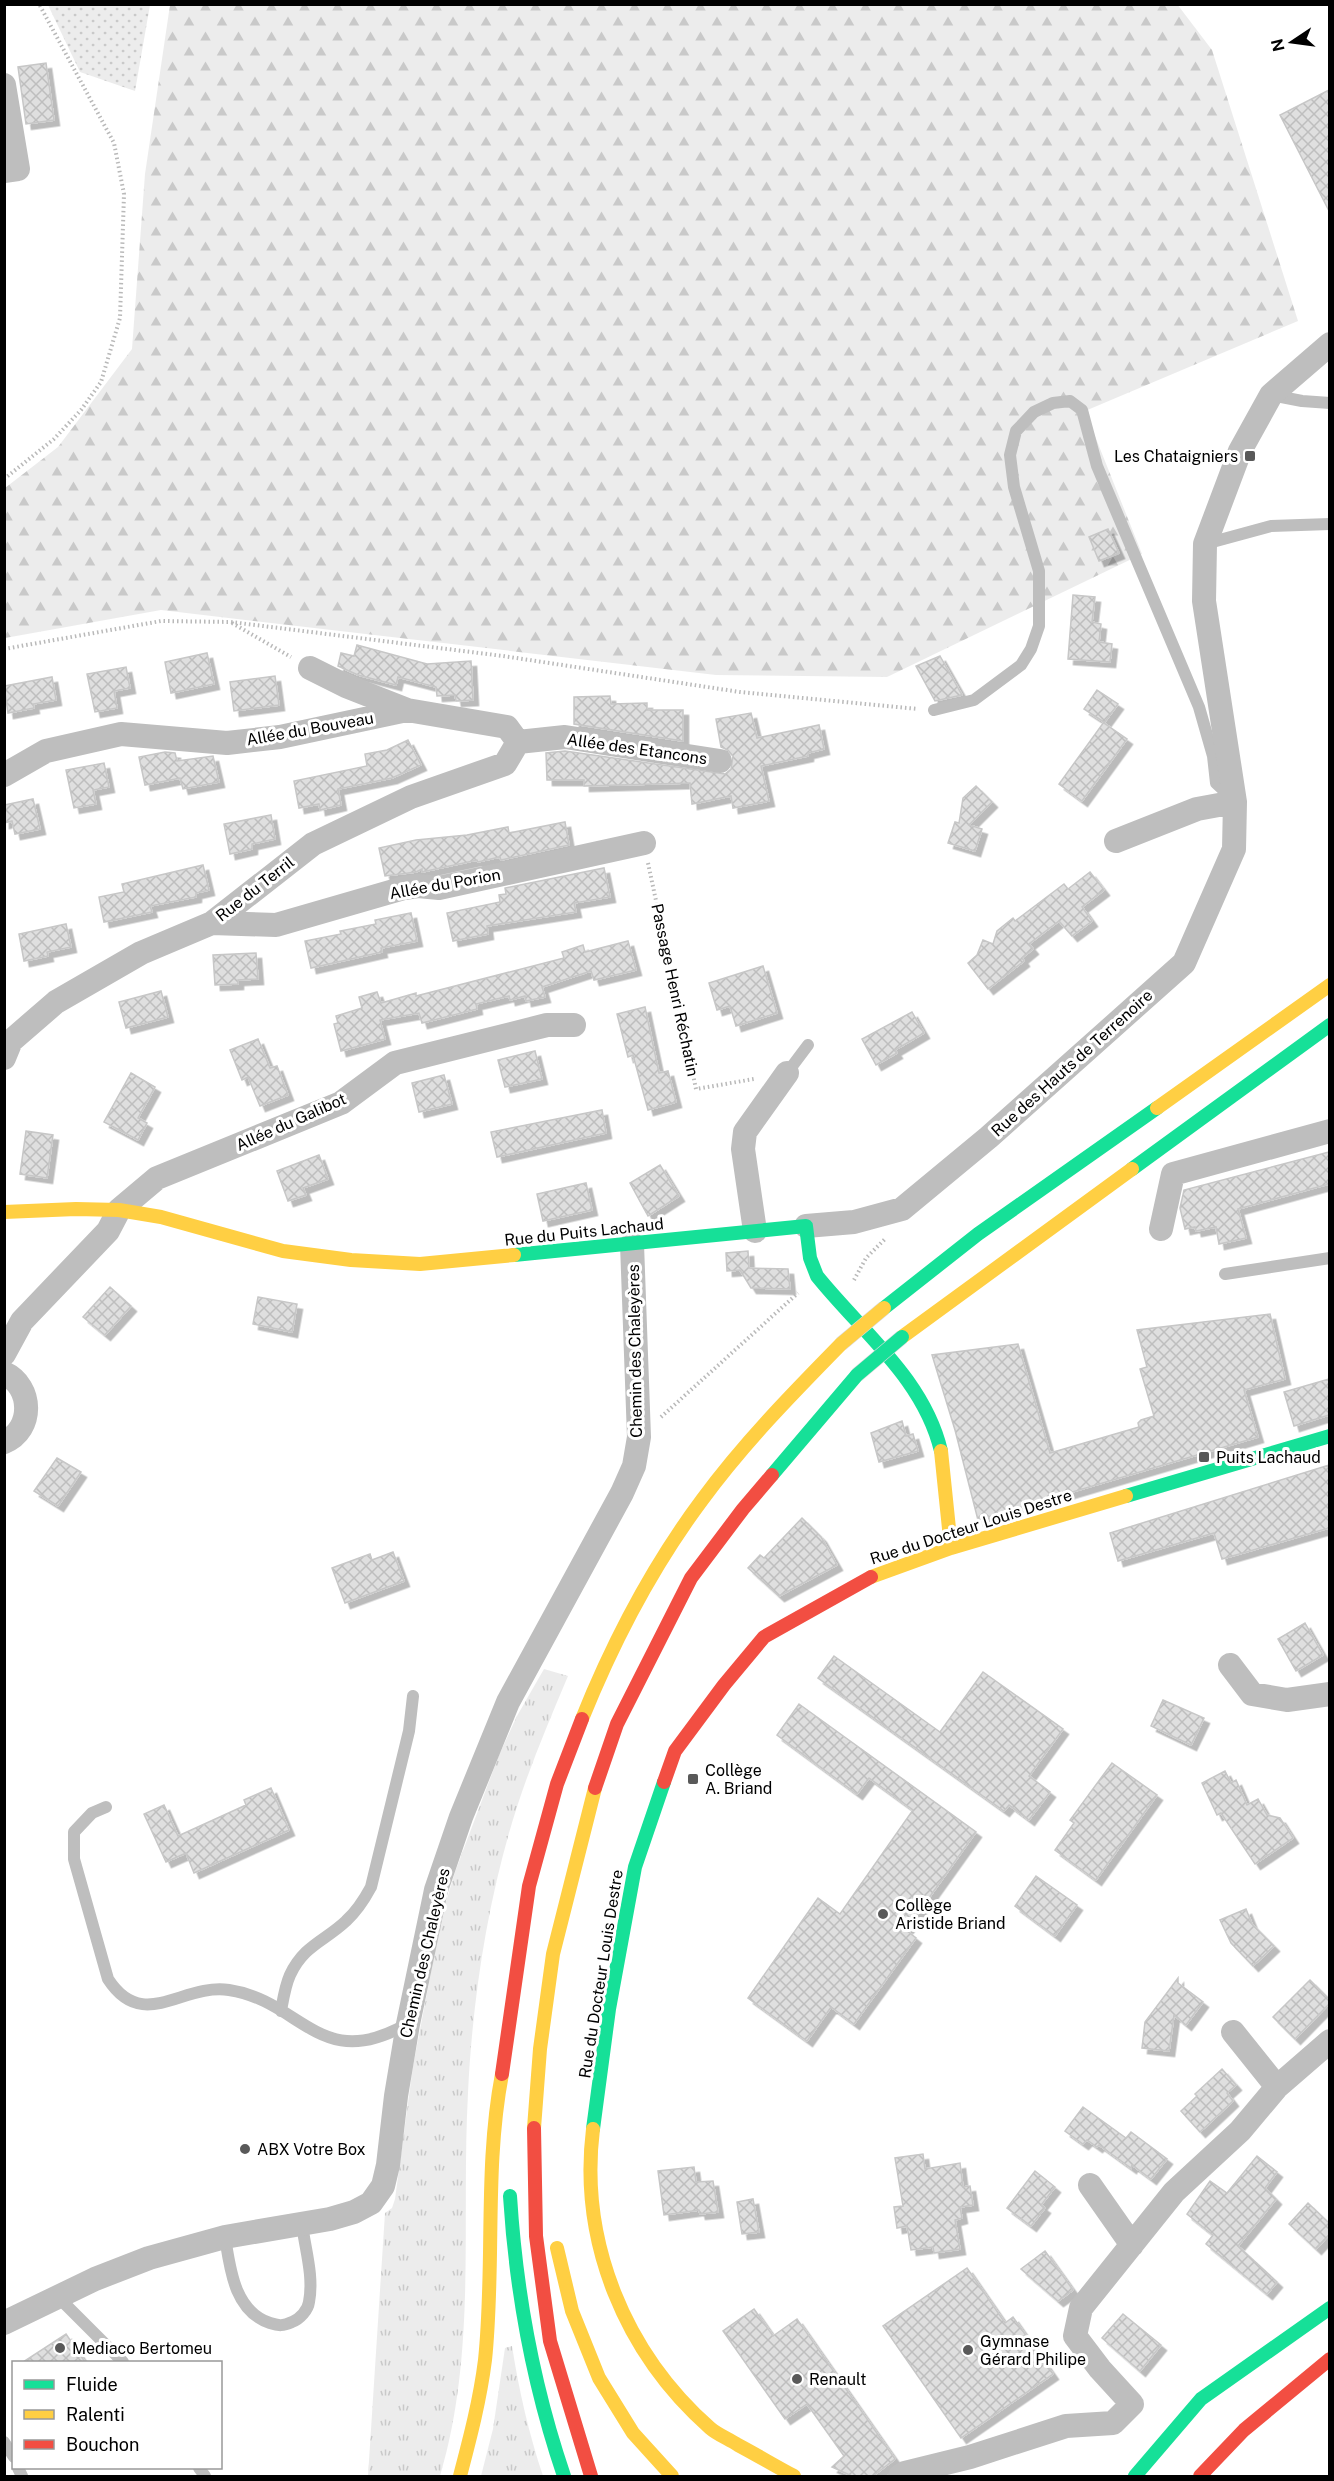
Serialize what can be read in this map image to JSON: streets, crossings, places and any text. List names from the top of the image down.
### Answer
{
  "streets": {
    "main road": ["Rue du Puits Lachaud", "Rue du Docteur Louis Destre"],
    "street": [
      "Allée du Bouveau",
      "Allée des Etancons",
      "Allée du Porion",
      "Rue du Terril",
      "Rue des Hauts de Terrenoire",
      "Allée du Galibot",
      "Chemin des Chaleyères"
    ],
    "path": ["Passage Henri Réchatin"]
  },
  "crossings": [
    ["Allée du Bouveau", "Allée des Etancons"],
    ["Allée du Bouveau", "Rue du Terril"],
    ["Allée des Etancons", "Rue du Terril"],
    ["Allée du Porion", "Rue du Terril"],
    ["Allée du Porion", "Passage Henri Réchatin"],
    ["Rue des Hauts de Terrenoire", "Rue du Puits Lachaud"],
    ["Allée du Galibot", "Rue du Puits Lachaud"],
    ["Rue du Puits Lachaud", "Chemin des Chaleyères"]
  ],
  "places": {
    "transit": ["Les Chataigniers", "Puits Lachaud", "Collège A. Briand"],
    "other": [
      "Collège Aristide Briand",
      "ABX Votre Box",
      "Mediaco Bertomeu",
      "Gymnase Gérard Philipe",
      "Renault"
    ]
  },
  "legend": ["Fluide", "Ralenti", "Bouchon"],
  "north": "left"
}
